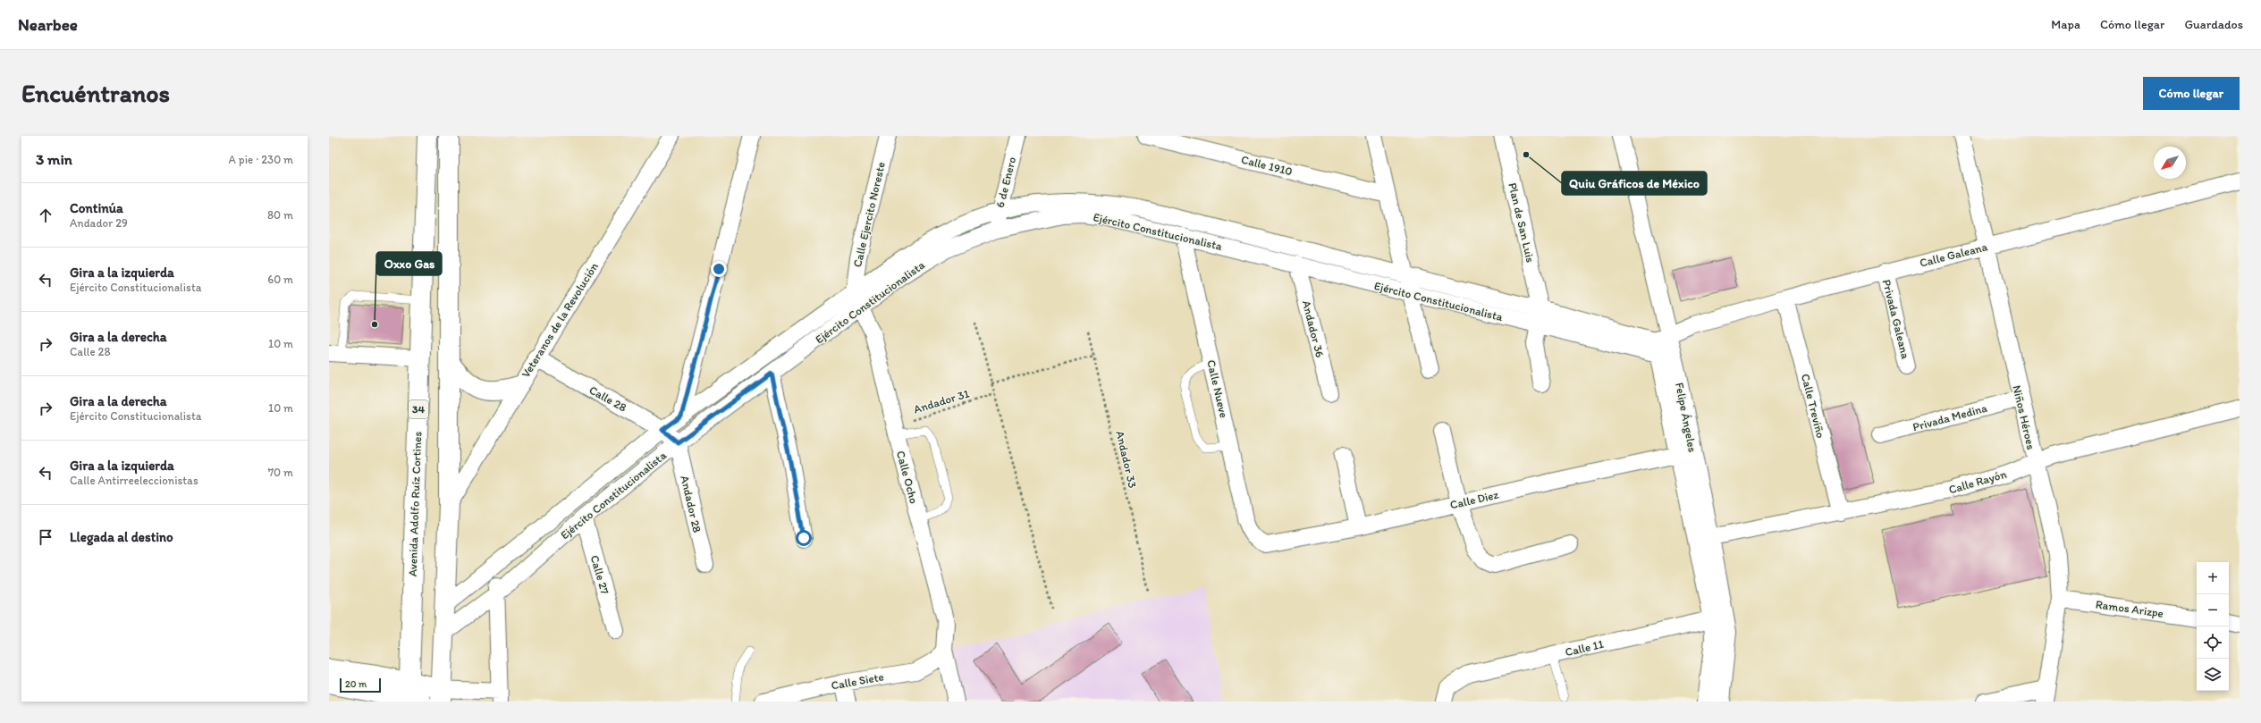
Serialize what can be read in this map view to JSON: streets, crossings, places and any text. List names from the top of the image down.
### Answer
{
  "streets": {
    "main road": ["34", "Avenida Adolfo Ruíz Cortines"],
    "street": [
      "Calle 1910",
      "6 de Enero",
      "Calle Ejercito Noreste",
      "Plan de San Luis",
      "Ejército Constitucionalista",
      "Calle Galeana",
      "Privada Galeana",
      "Veteranos de la Revolución",
      "Andador 36",
      "Calle Nueve",
      "Calle 28",
      "Calle Treviño",
      "Felipe Ángeles",
      "Privada Medina",
      "Niños Héroes",
      "Calle Ocho",
      "Calle Rayón",
      "Calle Diez",
      "Andador 28",
      "Calle 27",
      "Ramos Arizpe",
      "Calle 11",
      "Calle Siete"
    ],
    "path": ["Andador 31", "Andador 33"]
  },
  "crossings": [
    ["6 de Enero", "Ejército Constitucionalista"],
    ["Calle Ejercito Noreste", "Ejército Constitucionalista"],
    ["Calle Ejercito Noreste", "Calle Ocho"],
    ["Plan de San Luis", "Ejército Constitucionalista"],
    ["Ejército Constitucionalista", "Calle Galeana"],
    ["Ejército Constitucionalista", "Andador 36"],
    ["Ejército Constitucionalista", "Calle Nueve"],
    ["Ejército Constitucionalista", "Calle 28"],
    ["Ejército Constitucionalista", "Felipe Ángeles"],
    ["Ejército Constitucionalista", "Calle Ocho"],
    ["Ejército Constitucionalista", "Andador 28"],
    ["Ejército Constitucionalista", "Calle 27"],
    ["Calle Galeana", "Privada Galeana"],
    ["Calle Galeana", "Calle Treviño"],
    ["Calle Galeana", "Felipe Ángeles"],
    ["Calle Galeana", "Niños Héroes"],
    ["Veteranos de la Revolución", "Calle 28"],
    ["Calle Nueve", "Calle Diez"],
    ["Calle 28", "Andador 28"],
    ["Andador 31", "Calle Ocho"],
    ["Calle Treviño", "Calle Rayón"],
    ["Felipe Ángeles", "Calle Rayón"],
    ["Felipe Ángeles", "Calle Diez"],
    ["Felipe Ángeles", "Calle 11"],
    ["Privada Medina", "Niños Héroes"],
    ["Niños Héroes", "Calle Rayón"],
    ["Niños Héroes", "Ramos Arizpe"],
    ["Calle Ocho", "Calle Siete"]
  ],
  "places": ["Quiu Gráficos de México", "Oxxo Gas"],
  "scale_bar": "20 m",
  "north": "bottom left",
  "page": {
    "header": "Nearbee",
    "nav": ["Mapa", "Cómo llegar", "Guardados"],
    "buttons": "Cómo llegar",
    "title": "Encuéntranos",
    "heading": ["3 min", "A pie · 230 m"],
    "list": [
      ["Continúa", "Andador 29", "80 m"],
      ["Gira a la izquierda", "Ejército Constitucionalista", "60 m"],
      ["Gira a la derecha", "Calle 28", "10 m"],
      ["Gira a la derecha", "Ejército Constitucionalista", "10 m"],
      ["Gira a la izquierda", "Calle Antirreeleccionistas", "70 m"],
      "Llegada al destino"
    ],
    "map_buttons": ["+", "−"],
    "scale": "20 m"
  }
}
